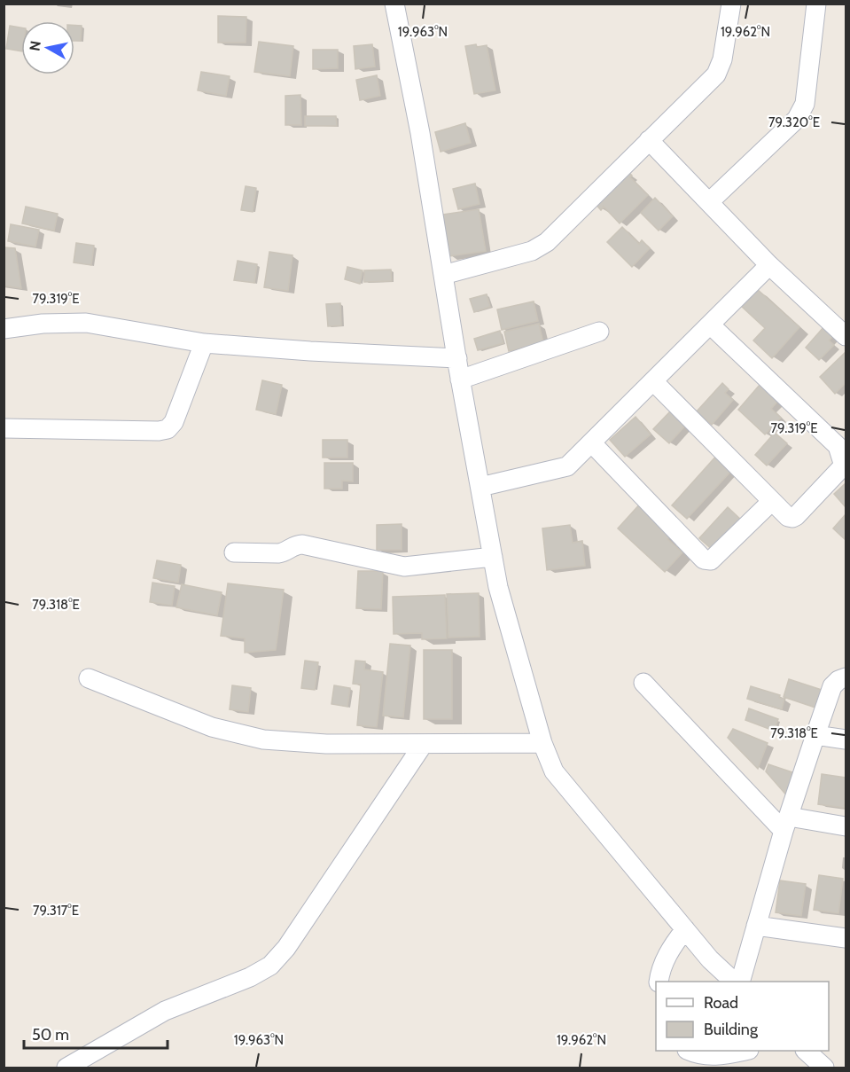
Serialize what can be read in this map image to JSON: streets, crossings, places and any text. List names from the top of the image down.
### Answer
{
  "legend": ["Road", "Building"],
  "scale_bar": "50 m",
  "north": "left",
  "coordinates": [
    "19.963°N",
    "19.962°N",
    "79.320°E",
    "79.319°E",
    "79.318°E",
    "79.317°E"
  ]
}
